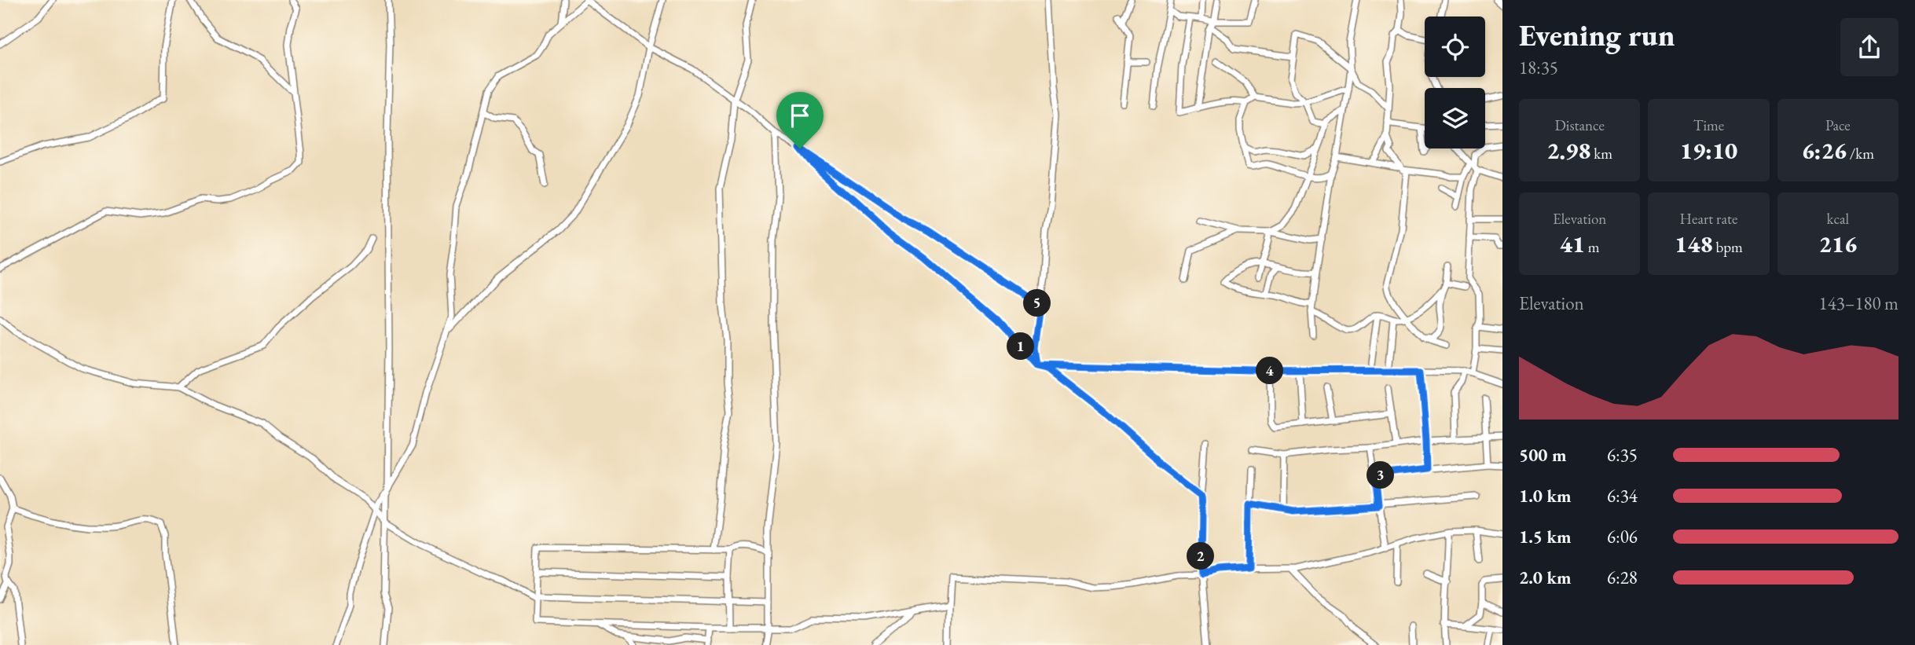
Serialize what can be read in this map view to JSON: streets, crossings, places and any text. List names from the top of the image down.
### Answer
{
  "page": {
    "heading": ["Evening run", "18:35"],
    "stats": [
      ["Distance", "2.98 km"],
      ["Time", "19:10"],
      ["Pace", "6:26 /km"],
      ["Elevation", "41 m"],
      ["Heart rate", "148 bpm"],
      ["kcal", "216"]
    ],
    "chart": ["Elevation", "143–180 m"],
    "pins": [
      "5",
      "1",
      "4",
      "3",
      "2"
    ],
    "list": [
      {
        "name": "500 m",
        "note": "6:35"
      },
      {
        "name": "1.0 km",
        "note": "6:34"
      },
      {
        "name": "1.5 km",
        "note": "6:06"
      },
      {
        "name": "2.0 km",
        "note": "6:28"
      }
    ]
  }
}
